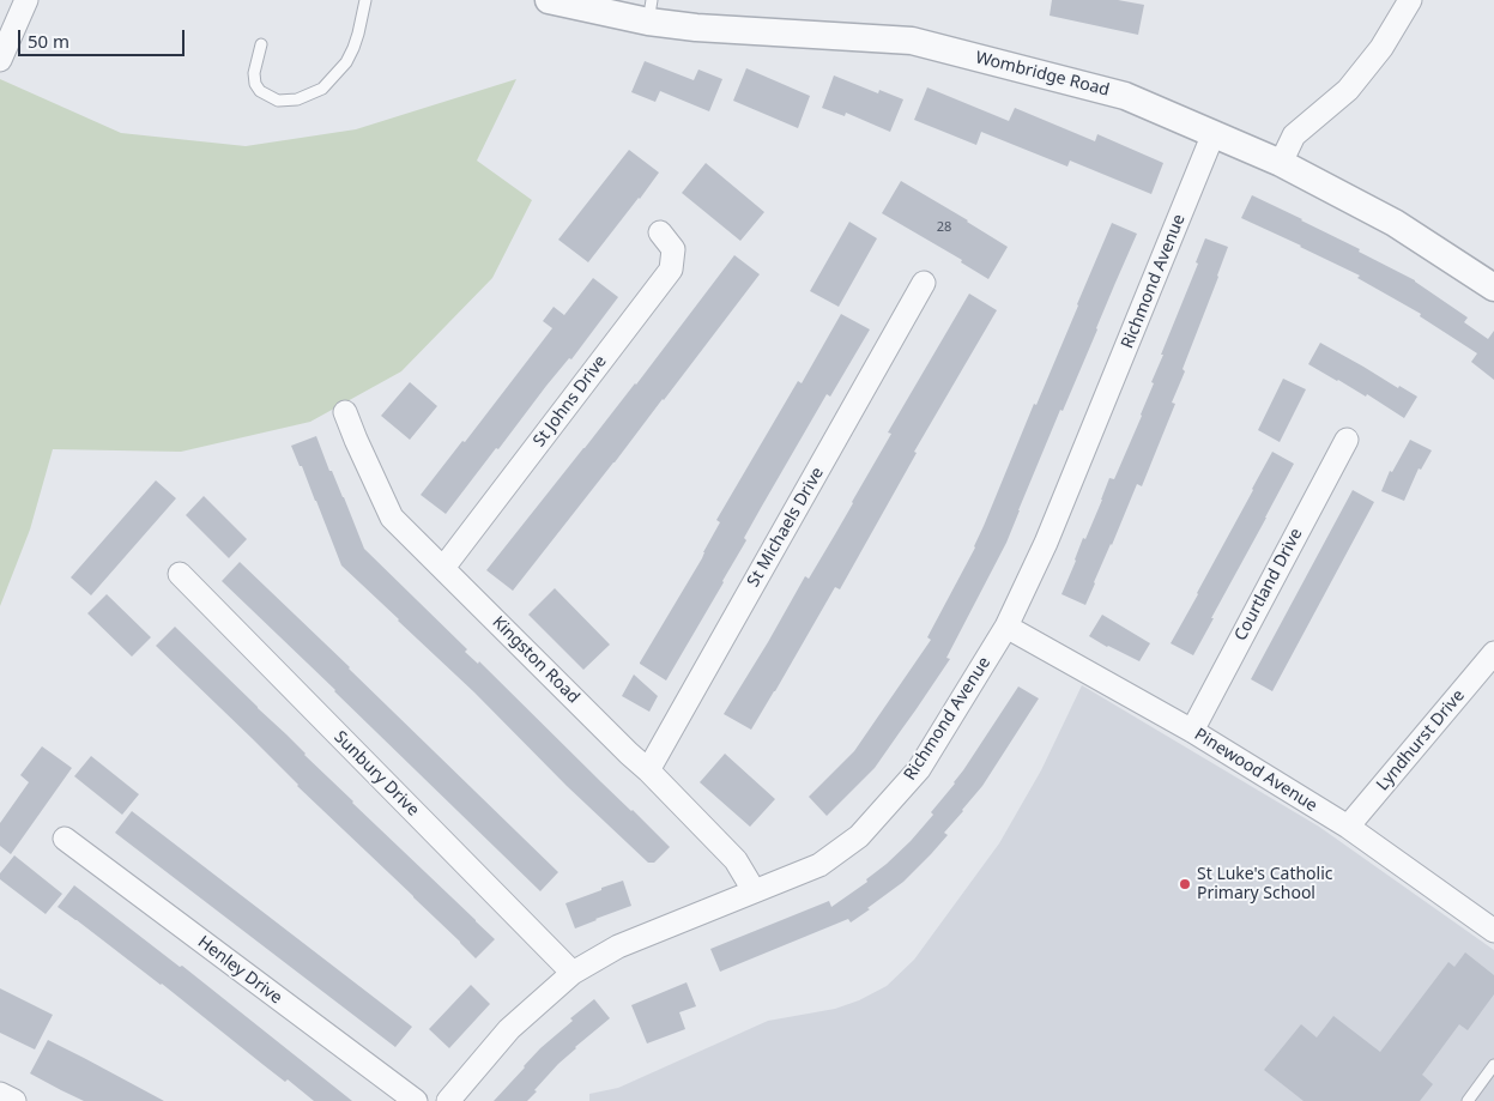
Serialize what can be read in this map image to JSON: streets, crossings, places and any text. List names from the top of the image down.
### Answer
{
  "streets": {
    "street": [
      "Wombridge Road",
      "Richmond Avenue",
      "St Johns Drive",
      "St Michaels Drive",
      "Courtland Drive",
      "Kingston Road",
      "Lyndhurst Drive",
      "Pinewood Avenue",
      "Sunbury Drive",
      "Henley Drive"
    ]
  },
  "crossings": [
    ["Wombridge Road", "Richmond Avenue"],
    ["Richmond Avenue", "Kingston Road"],
    ["Richmond Avenue", "Pinewood Avenue"],
    ["Richmond Avenue", "Sunbury Drive"],
    ["St Johns Drive", "Kingston Road"],
    ["St Michaels Drive", "Kingston Road"],
    ["Courtland Drive", "Pinewood Avenue"],
    ["Lyndhurst Drive", "Pinewood Avenue"]
  ],
  "places": ["St Luke's Catholic Primary School"],
  "house_numbers": ["28"],
  "scale_bar": "50 m"
}
